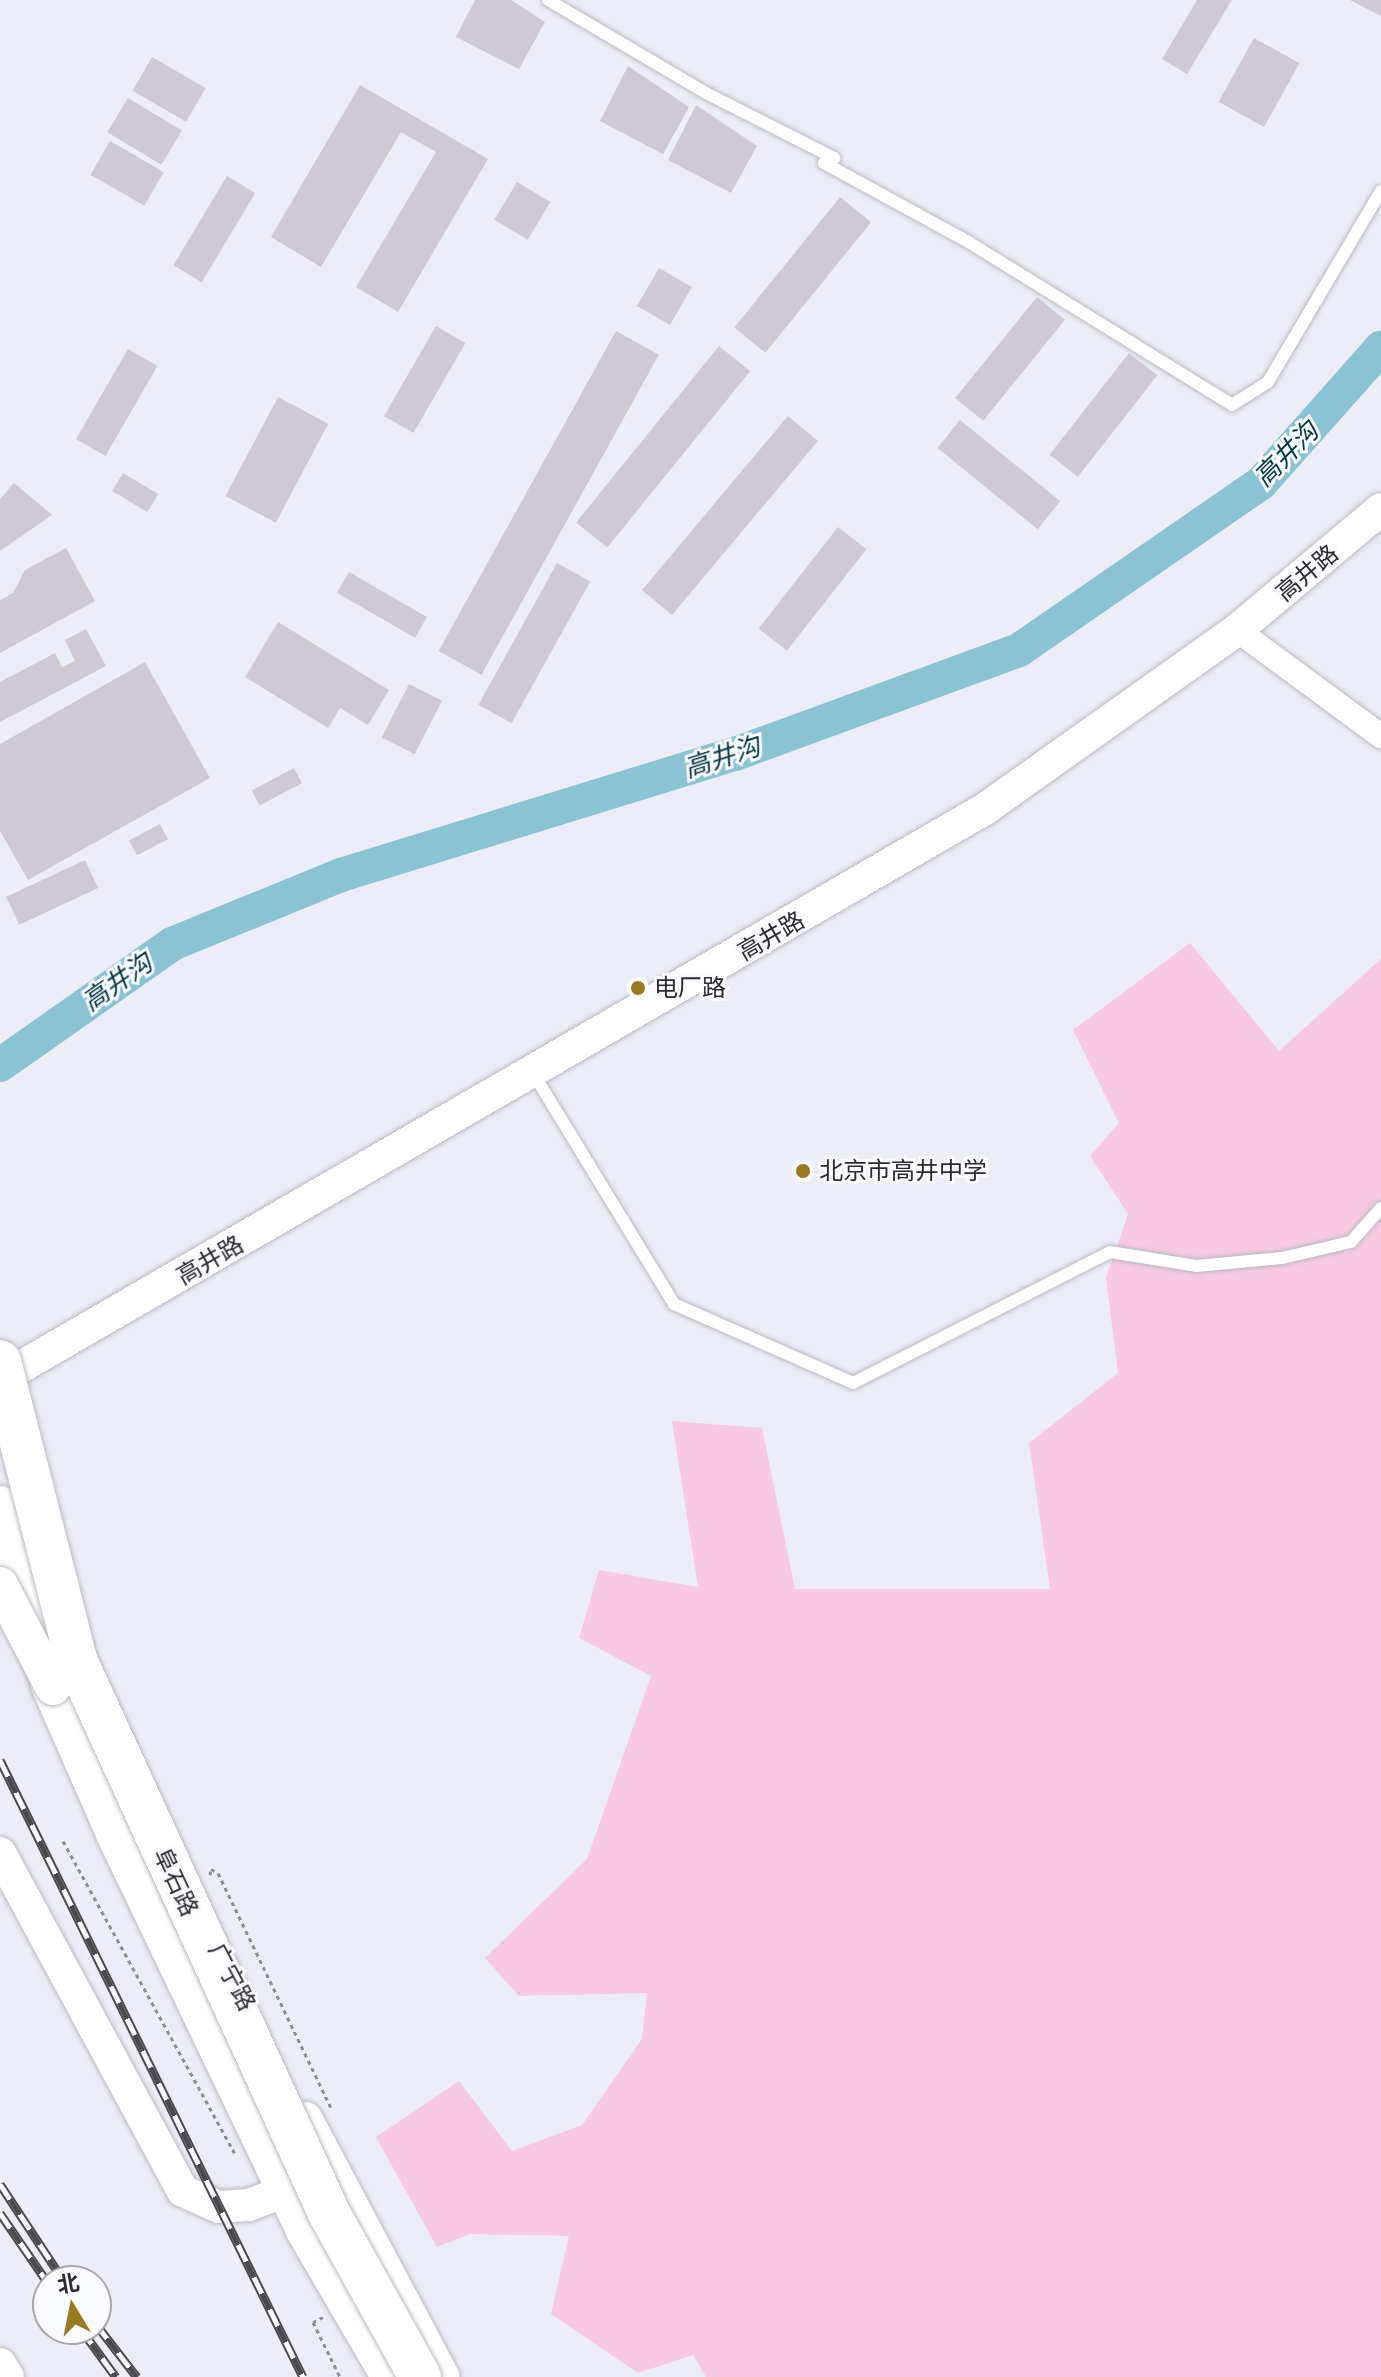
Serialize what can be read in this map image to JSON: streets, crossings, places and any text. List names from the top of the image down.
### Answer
{
  "streets": {
    "highway": ["阜石路"],
    "street": ["高井路", "广宁路"]
  },
  "crossings": [
    ["高井路", "阜石路"],
    ["高井路", "广宁路"],
    ["阜石路", "广宁路"]
  ],
  "water": ["高井沟"],
  "places": ["电厂路", "北京市高井中学"],
  "north": "top"
}
